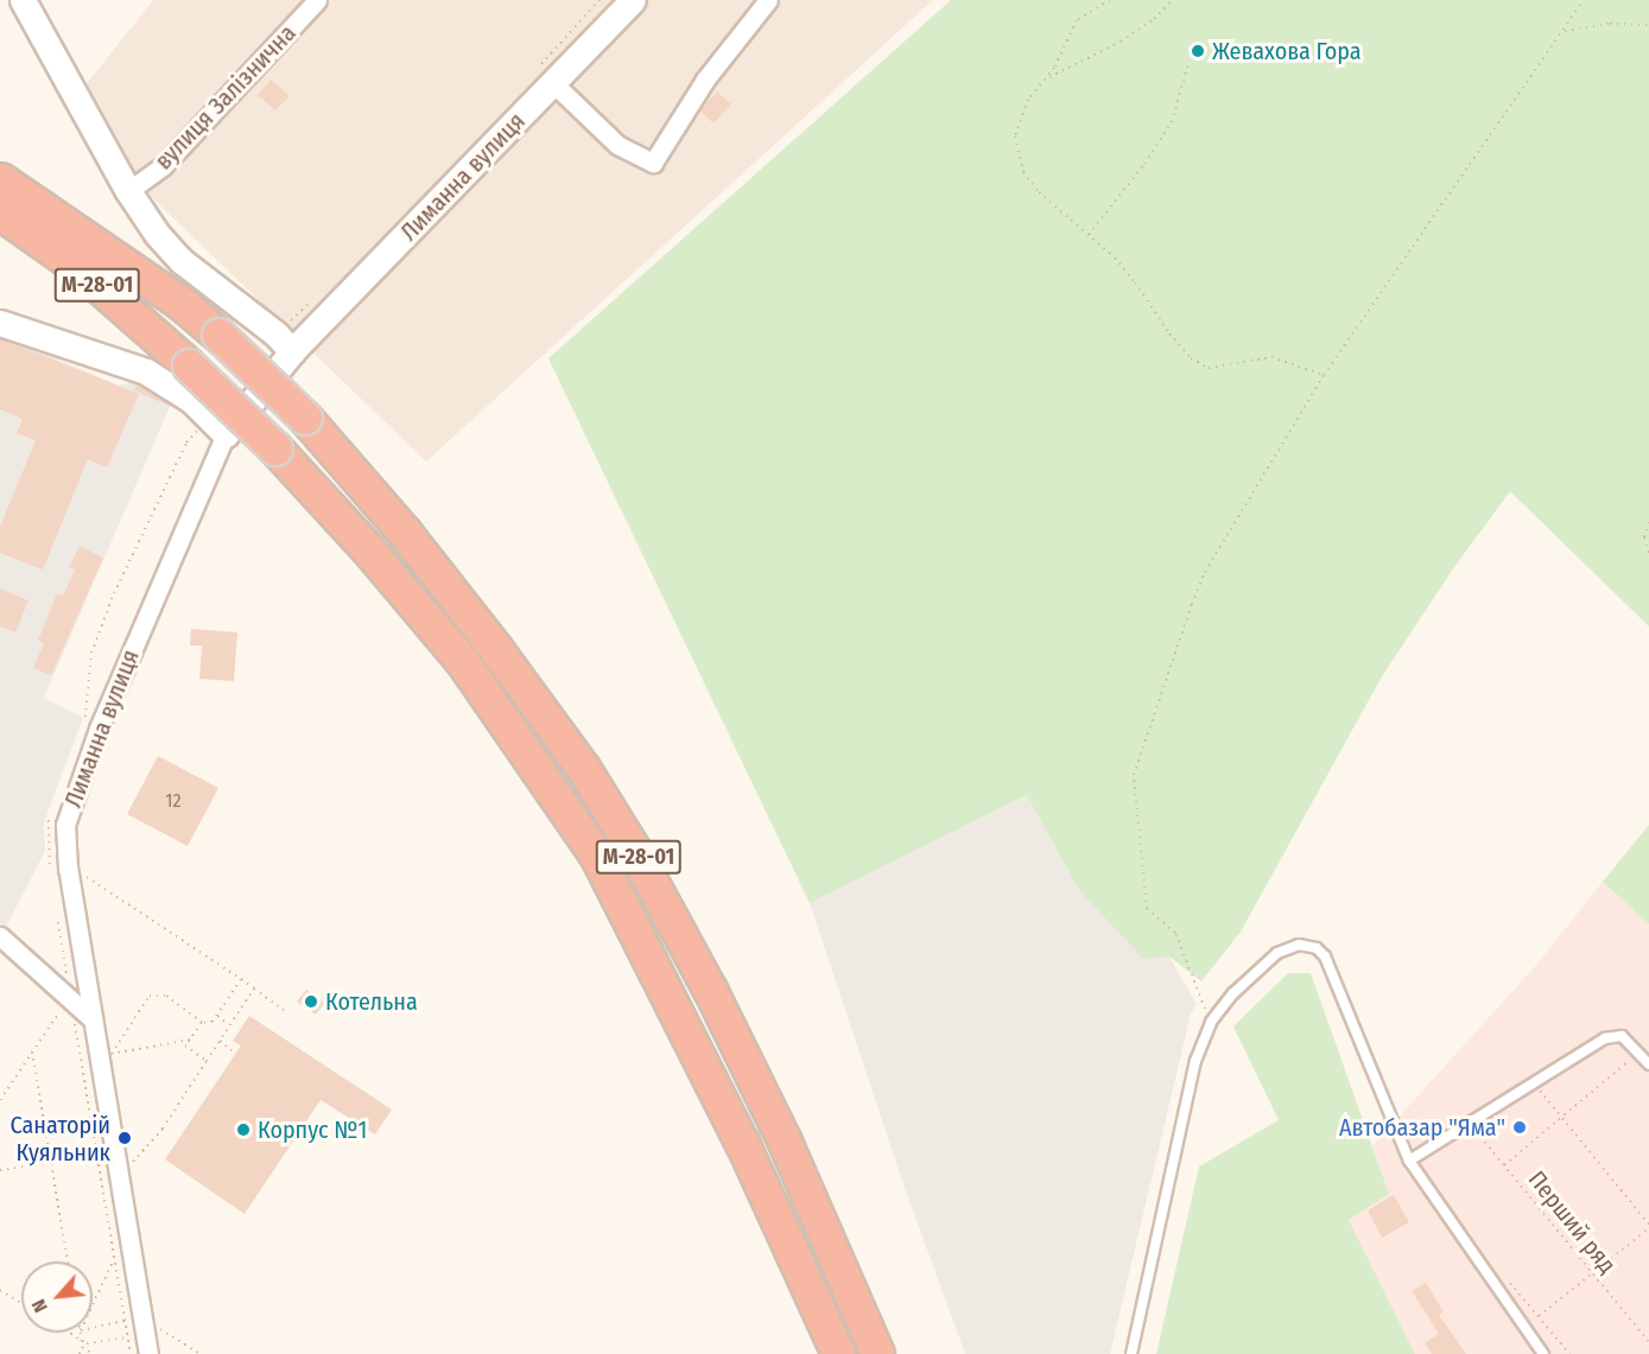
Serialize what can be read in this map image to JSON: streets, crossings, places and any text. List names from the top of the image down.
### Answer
{
  "streets": {
    "highway": ["М-28-01"],
    "main road": ["Лиманна вулиця"],
    "street": ["вулиця Залізнична"],
    "path": ["Перший ряд"]
  },
  "places": [
    "Жевахова Гора",
    "Котельна",
    "Автобазар \"Яма\"",
    "Корпус №1",
    "Санаторій Куяльник"
  ],
  "house_numbers": ["12"],
  "north": "bottom left"
}
